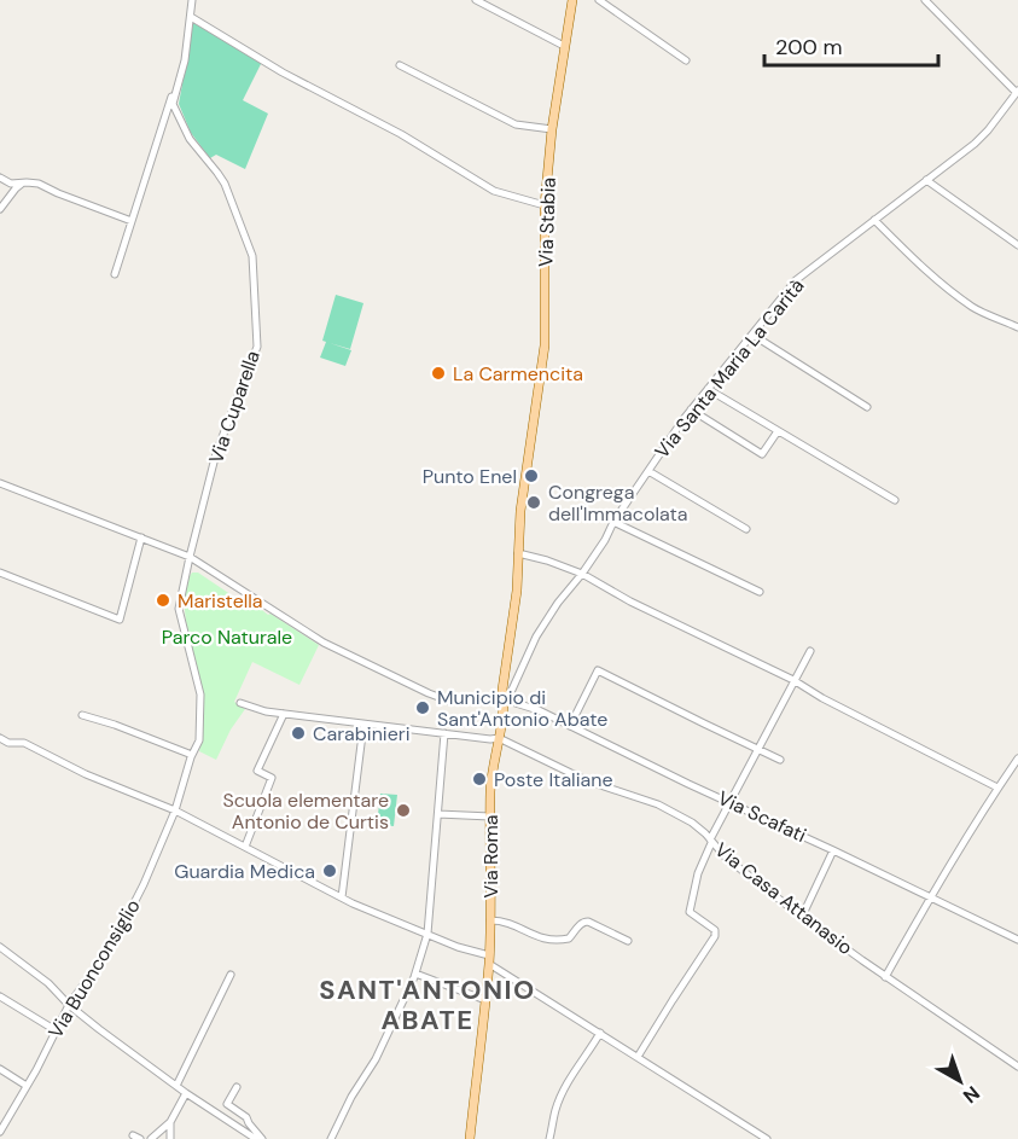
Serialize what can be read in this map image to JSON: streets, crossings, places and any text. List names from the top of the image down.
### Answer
{
  "streets": {
    "main road": ["Via Stabia", "Via Roma"],
    "street": [
      "Via Santa Maria La Carità",
      "Via Cuparella",
      "Via Scafati",
      "Via Casa Attanasio",
      "Via Buonconsiglio"
    ]
  },
  "crossings": [
    ["Via Stabia", "Via Roma"],
    ["Via Santa Maria La Carità", "Via Scafati"],
    ["Via Santa Maria La Carità", "Via Roma"],
    ["Via Cuparella", "Via Buonconsiglio"],
    ["Via Scafati", "Via Roma"],
    ["Via Roma", "Via Casa Attanasio"]
  ],
  "districts": ["SANT'ANTONIO ABATE"],
  "parks": ["Parco Naturale"],
  "places": [
    "La Carmencita",
    "Punto Enel",
    "Congrega dell'Immacolata",
    "Maristella",
    "Municipio di Sant'Antonio Abate",
    "Carabinieri",
    "Poste Italiane",
    "Scuola elementare Antonio de Curtis",
    "Guardia Medica"
  ],
  "scale_bar": "200 m",
  "north": "bottom right"
}
